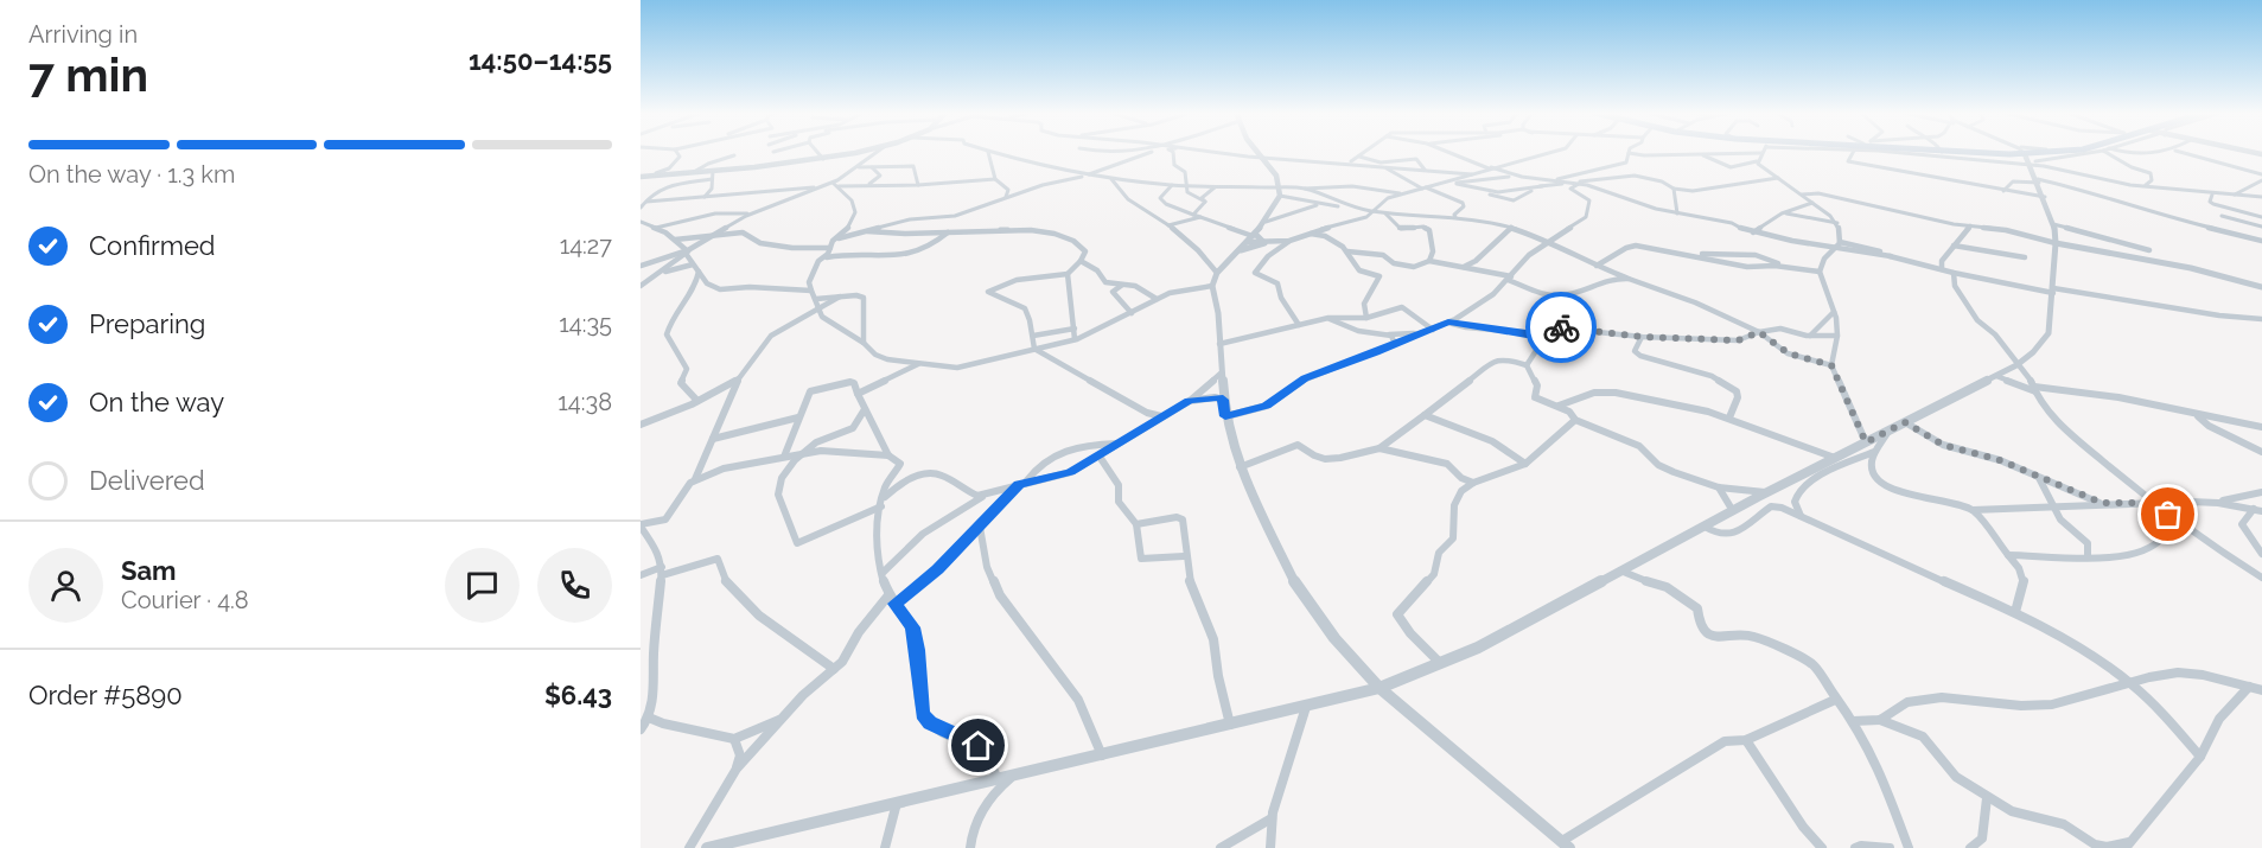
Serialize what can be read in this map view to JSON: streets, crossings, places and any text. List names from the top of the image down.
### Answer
{
  "page": {
    "heading": ["7 min", "Arriving in", "14:50–14:55"],
    "panel": [
      "Sam",
      "Courier · 4.8",
      "Order #5890",
      "$6.43"
    ],
    "bar": "On the way · 1.3 km",
    "list": [
      ["Confirmed", "14:27"],
      ["Preparing", "14:35"],
      ["On the way", "14:38"],
      "Delivered"
    ]
  }
}
